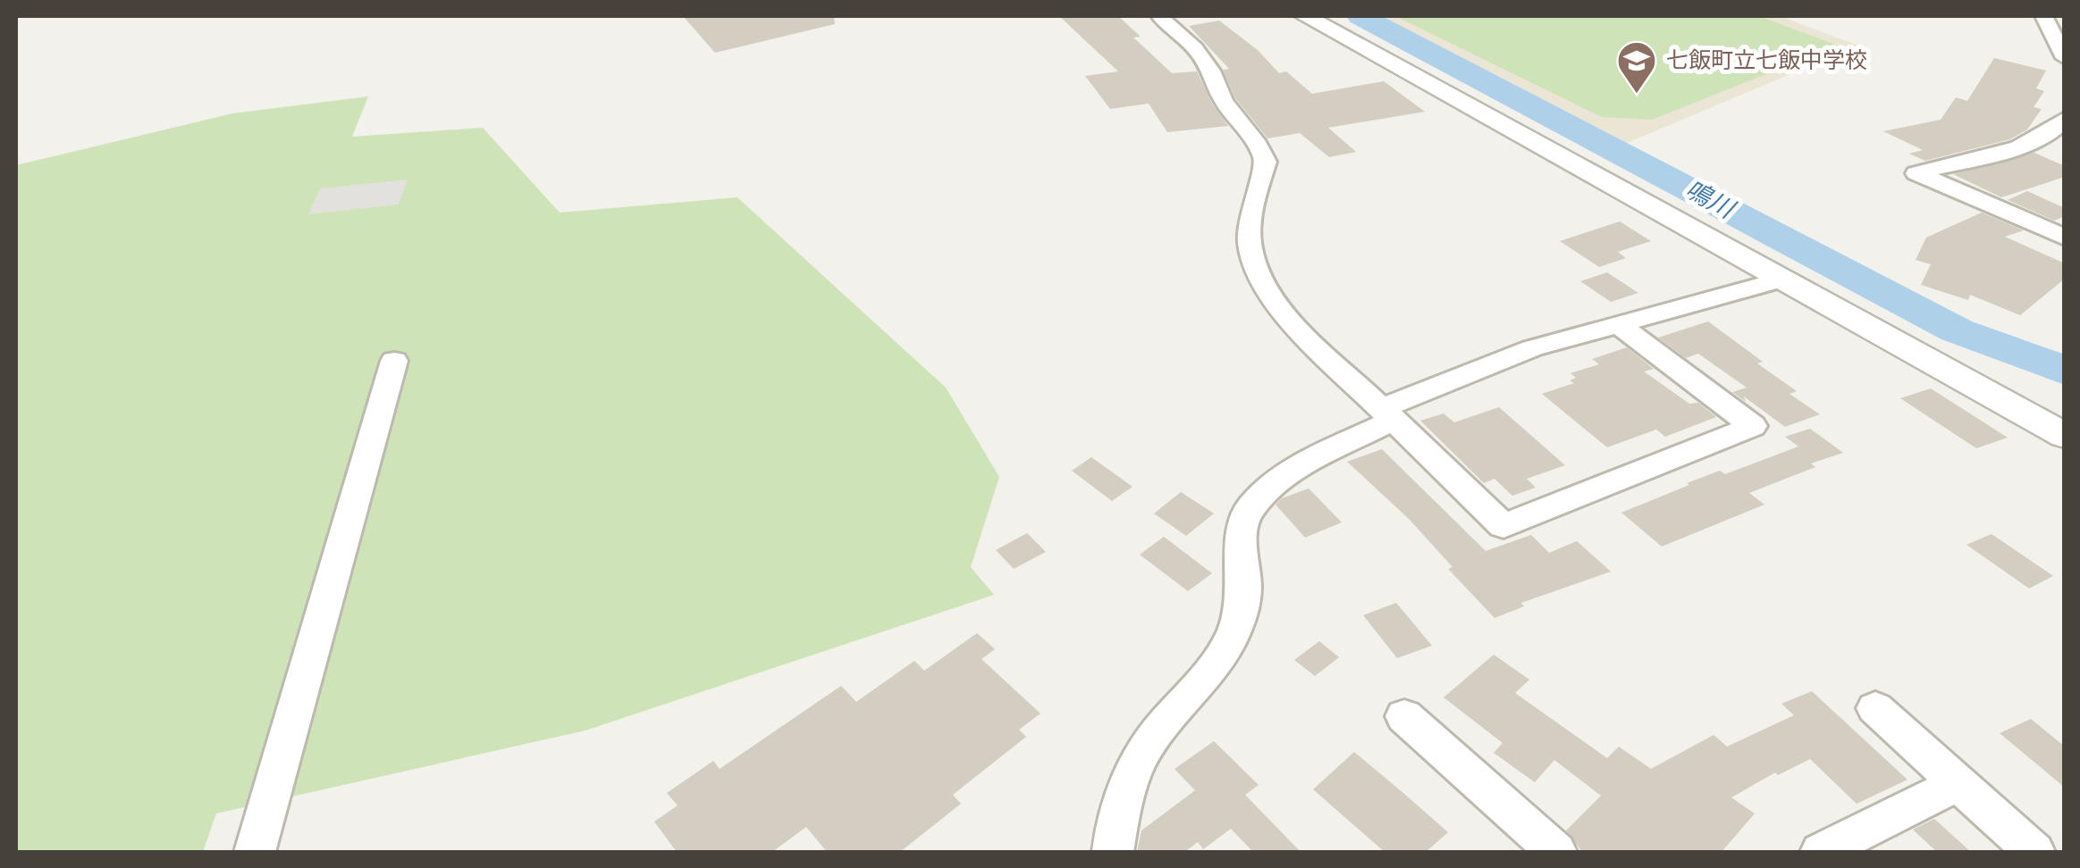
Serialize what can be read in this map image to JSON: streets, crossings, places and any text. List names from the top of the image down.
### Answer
{
  "water": ["鳴川"],
  "places": {
    "school or university": ["七飯町立七飯中学校"]
  }
}
